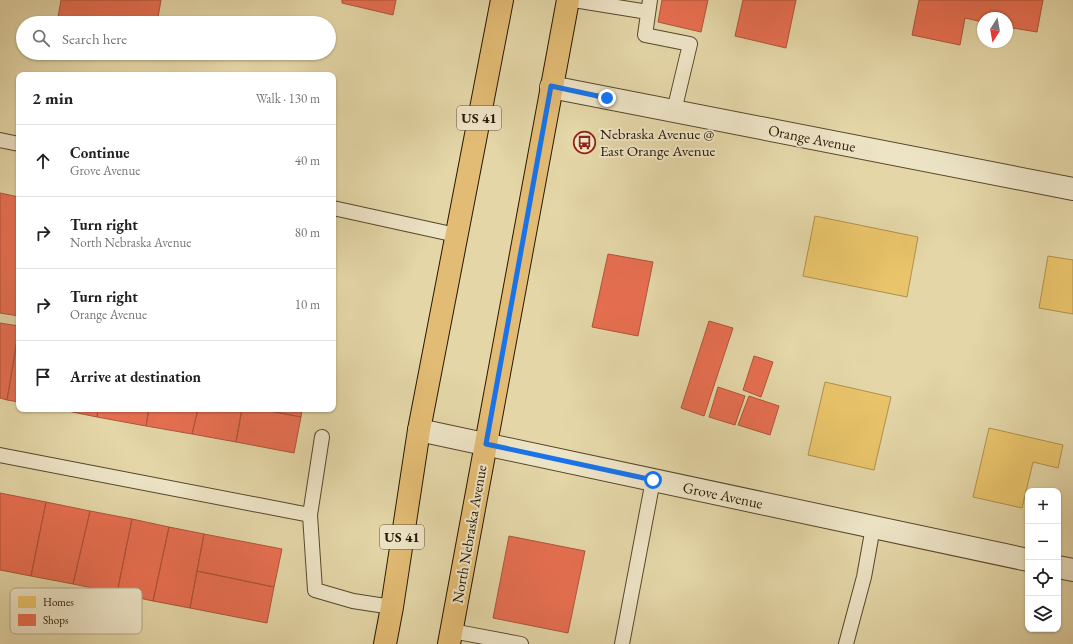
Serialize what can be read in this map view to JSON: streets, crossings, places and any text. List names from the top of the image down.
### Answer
{
  "streets": {
    "main road": ["US 41", "North Nebraska Avenue"],
    "street": ["Orange Avenue", "Grove Avenue"]
  },
  "crossings": [
    ["US 41", "Grove Avenue"],
    ["Orange Avenue", "North Nebraska Avenue"],
    ["Grove Avenue", "North Nebraska Avenue"]
  ],
  "places": {
    "bus stop": ["Nebraska Avenue @ East Orange Avenue"]
  },
  "legend": ["Homes", "Shops"],
  "north": "bottom",
  "page": {
    "search": "Search here",
    "heading": ["2 min", "Walk · 130 m"],
    "list": [
      ["Continue", "Grove Avenue", "40 m"],
      ["Turn right", "North Nebraska Avenue", "80 m"],
      ["Turn right", "Orange Avenue", "10 m"],
      "Arrive at destination"
    ],
    "map_buttons": ["+", "−"]
  }
}
